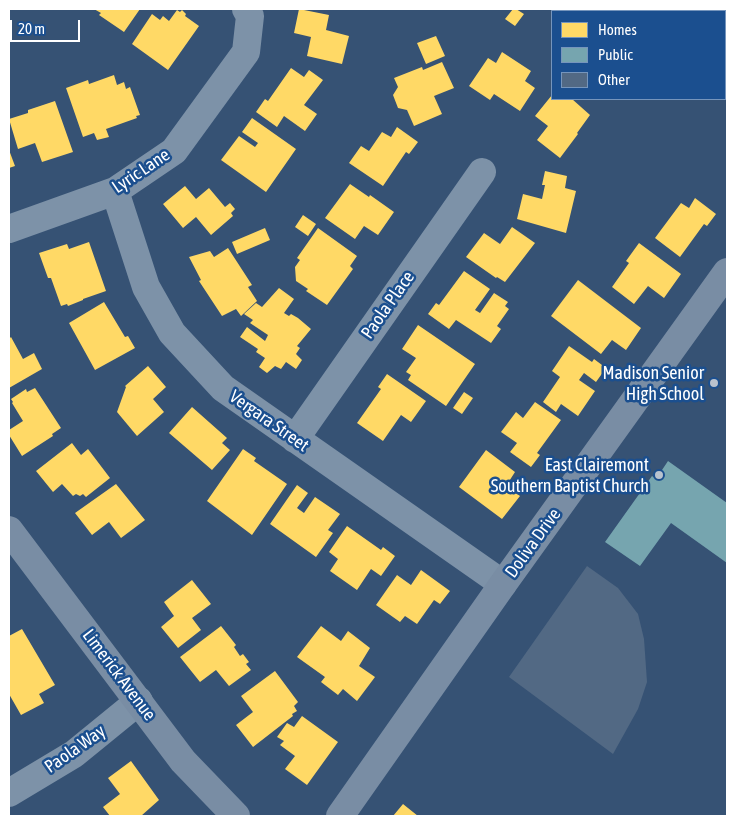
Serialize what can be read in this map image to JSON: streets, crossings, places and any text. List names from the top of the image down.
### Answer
{
  "streets": {
    "street": [
      "Lyric Lane",
      "Paola Place",
      "Vergara Street",
      "Doliva Drive",
      "Limerick Avenue",
      "Paola Way"
    ]
  },
  "crossings": [
    ["Lyric Lane", "Vergara Street"],
    ["Paola Place", "Vergara Street"],
    ["Vergara Street", "Doliva Drive"],
    ["Limerick Avenue", "Paola Way"]
  ],
  "places": ["Madison Senior High School", "East Clairemont Southern Baptist Church"],
  "legend": ["Homes", "Public", "Other"],
  "scale_bar": "20 m"
}
